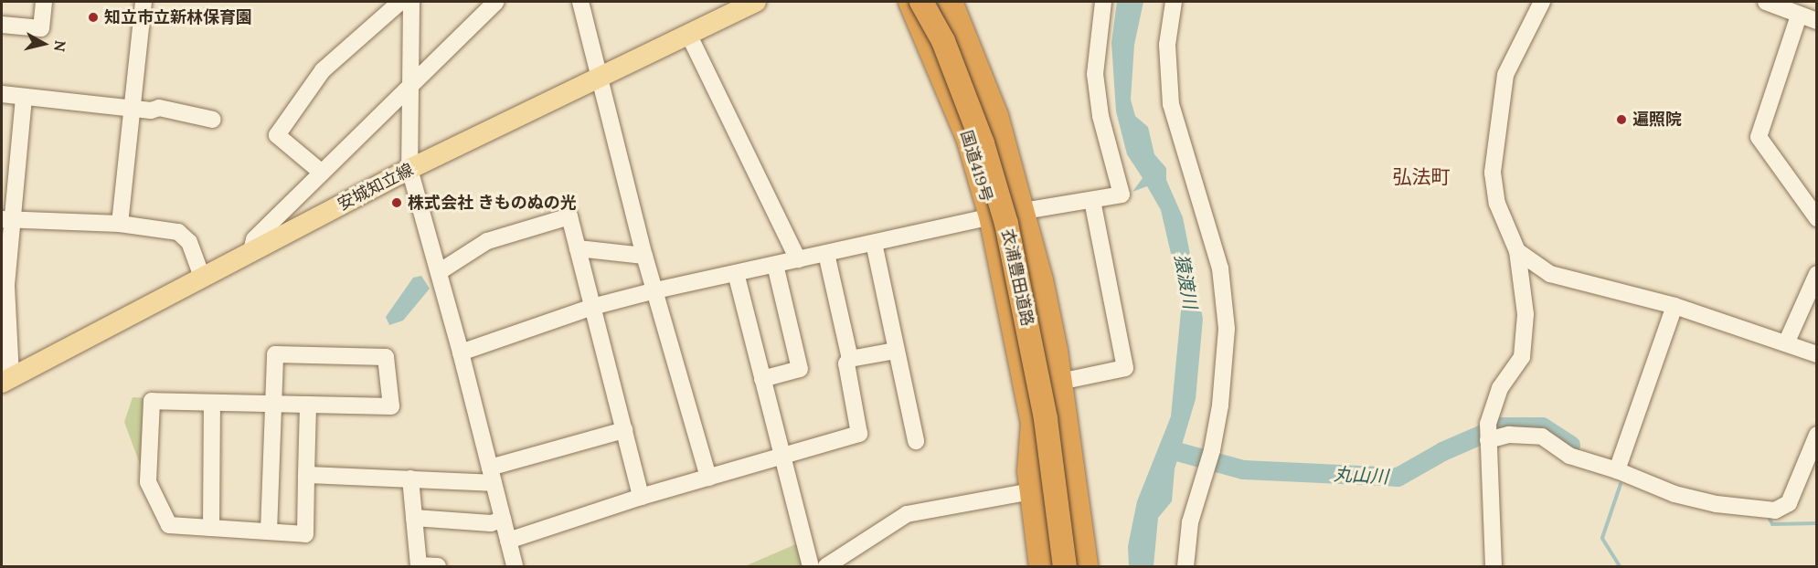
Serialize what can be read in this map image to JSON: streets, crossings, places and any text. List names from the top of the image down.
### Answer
{
  "streets": {
    "highway": ["国道419号", "衣浦豊田道路"],
    "main road": ["安城知立線"]
  },
  "districts": ["弘法町"],
  "water": ["猿渡川", "丸山川"],
  "places": ["知立市立新林保育園", "遍照院", "株式会社 きものぬの光"],
  "north": "right"
}
